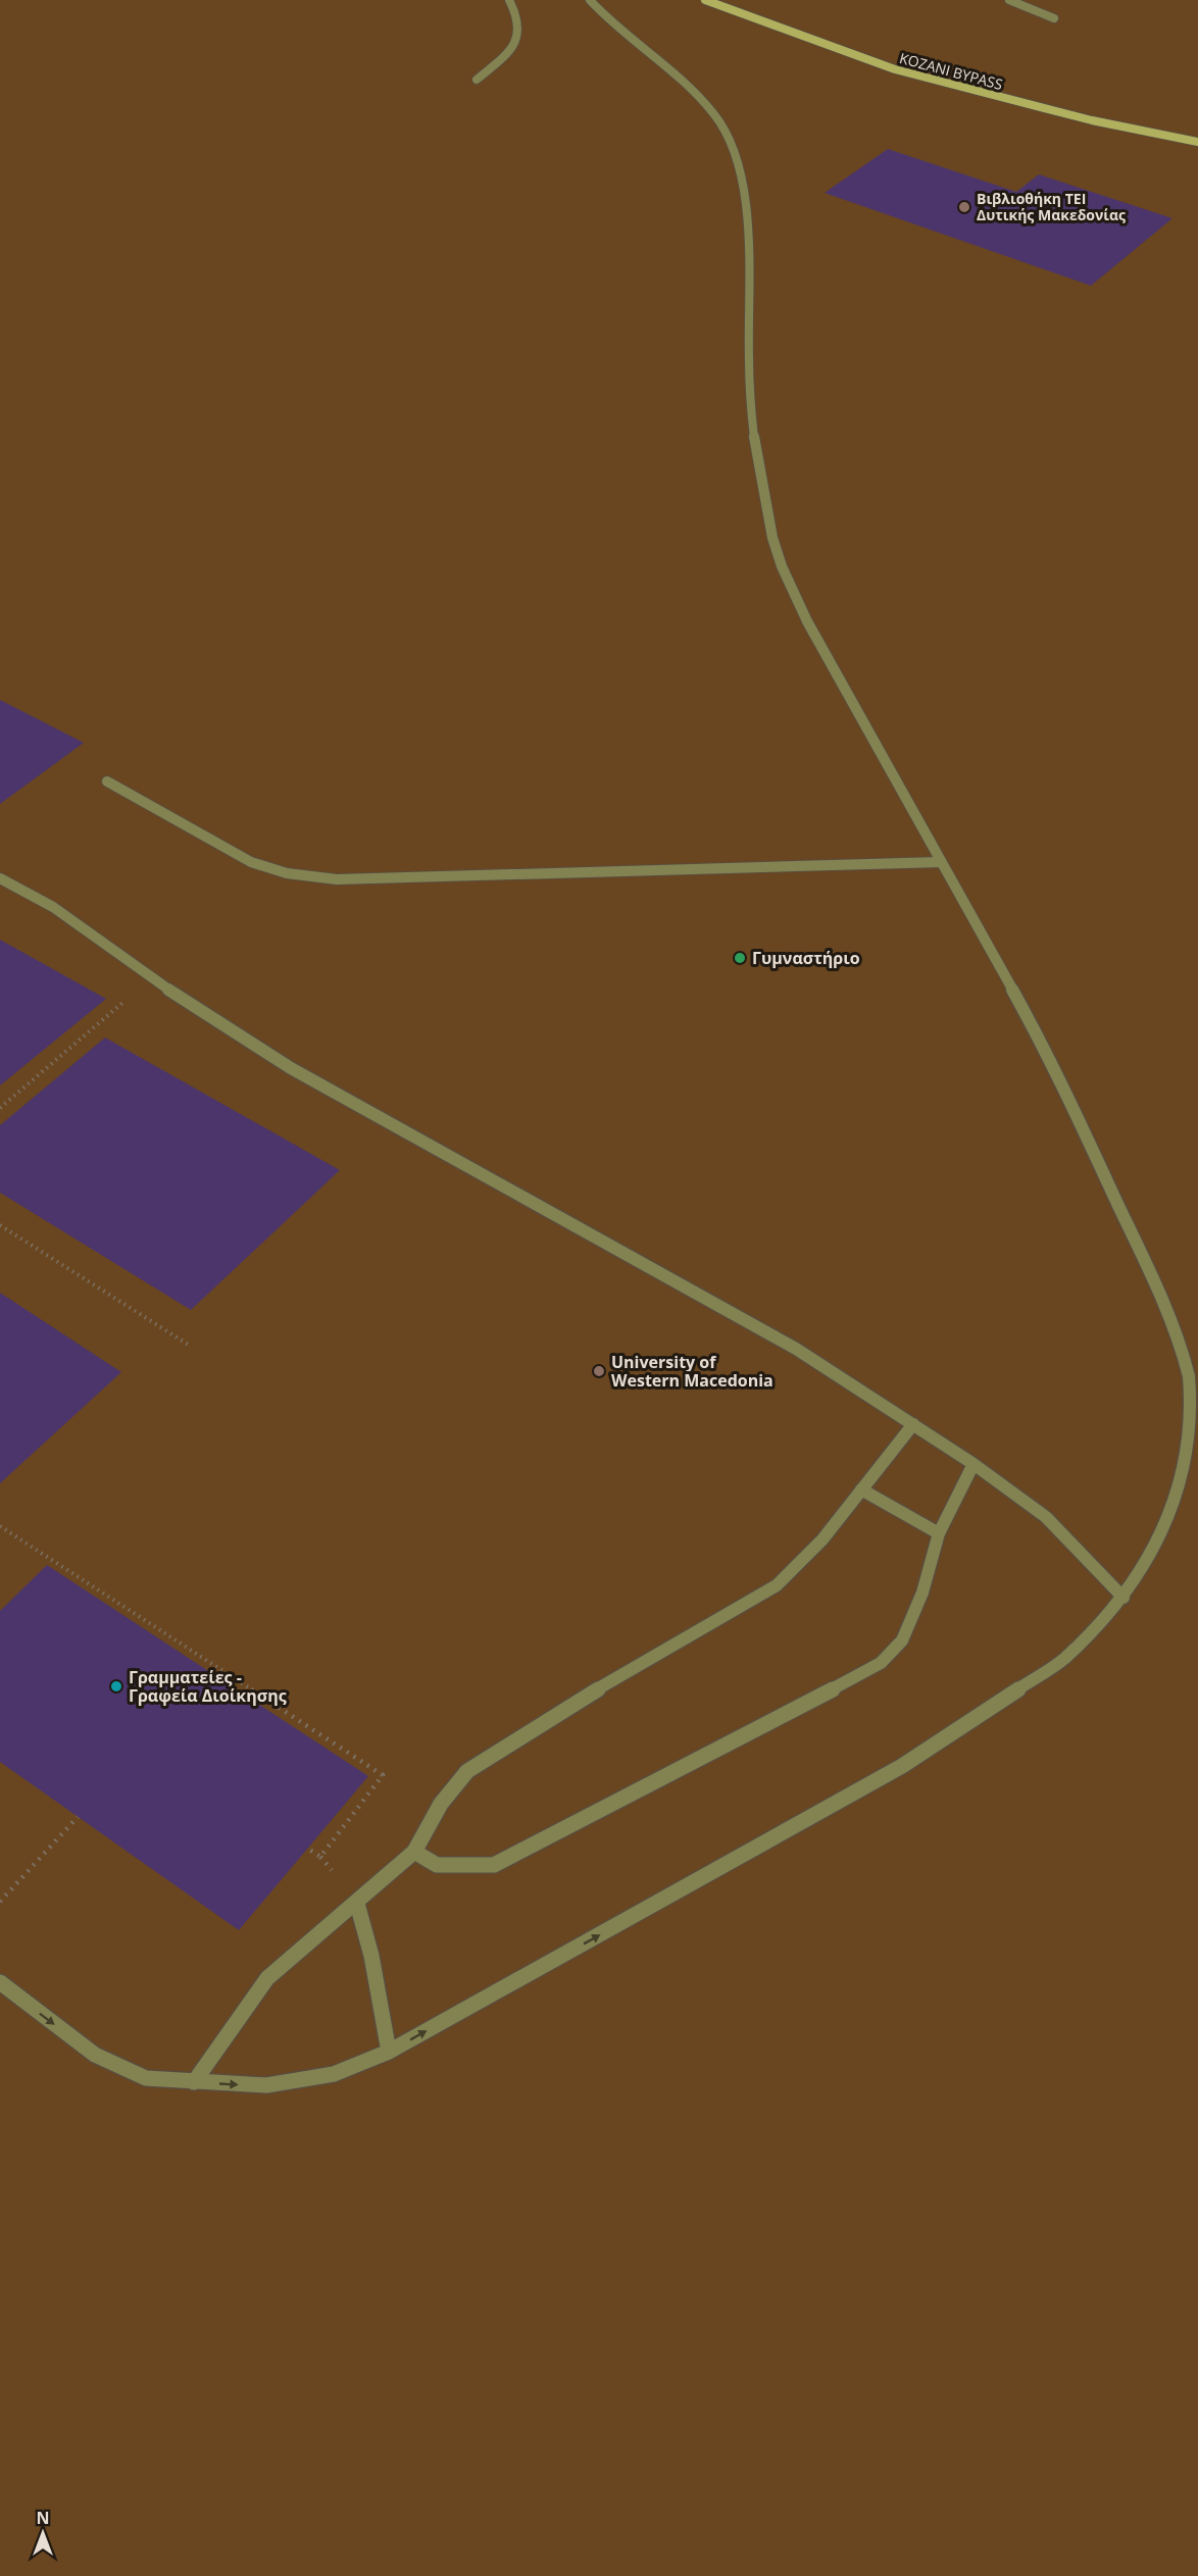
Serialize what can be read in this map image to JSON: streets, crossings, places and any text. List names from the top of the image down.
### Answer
{
  "streets": {
    "main road": ["KOZANI BYPASS"]
  },
  "places": [
    "Βιβλιοθήκη ΤΕΙ Δυτικής Μακεδονίας",
    "Γυμναστήριο",
    "University of Western Macedonia",
    "Γραμματείες - Γραφεία Διοίκησης"
  ],
  "north": "top"
}
